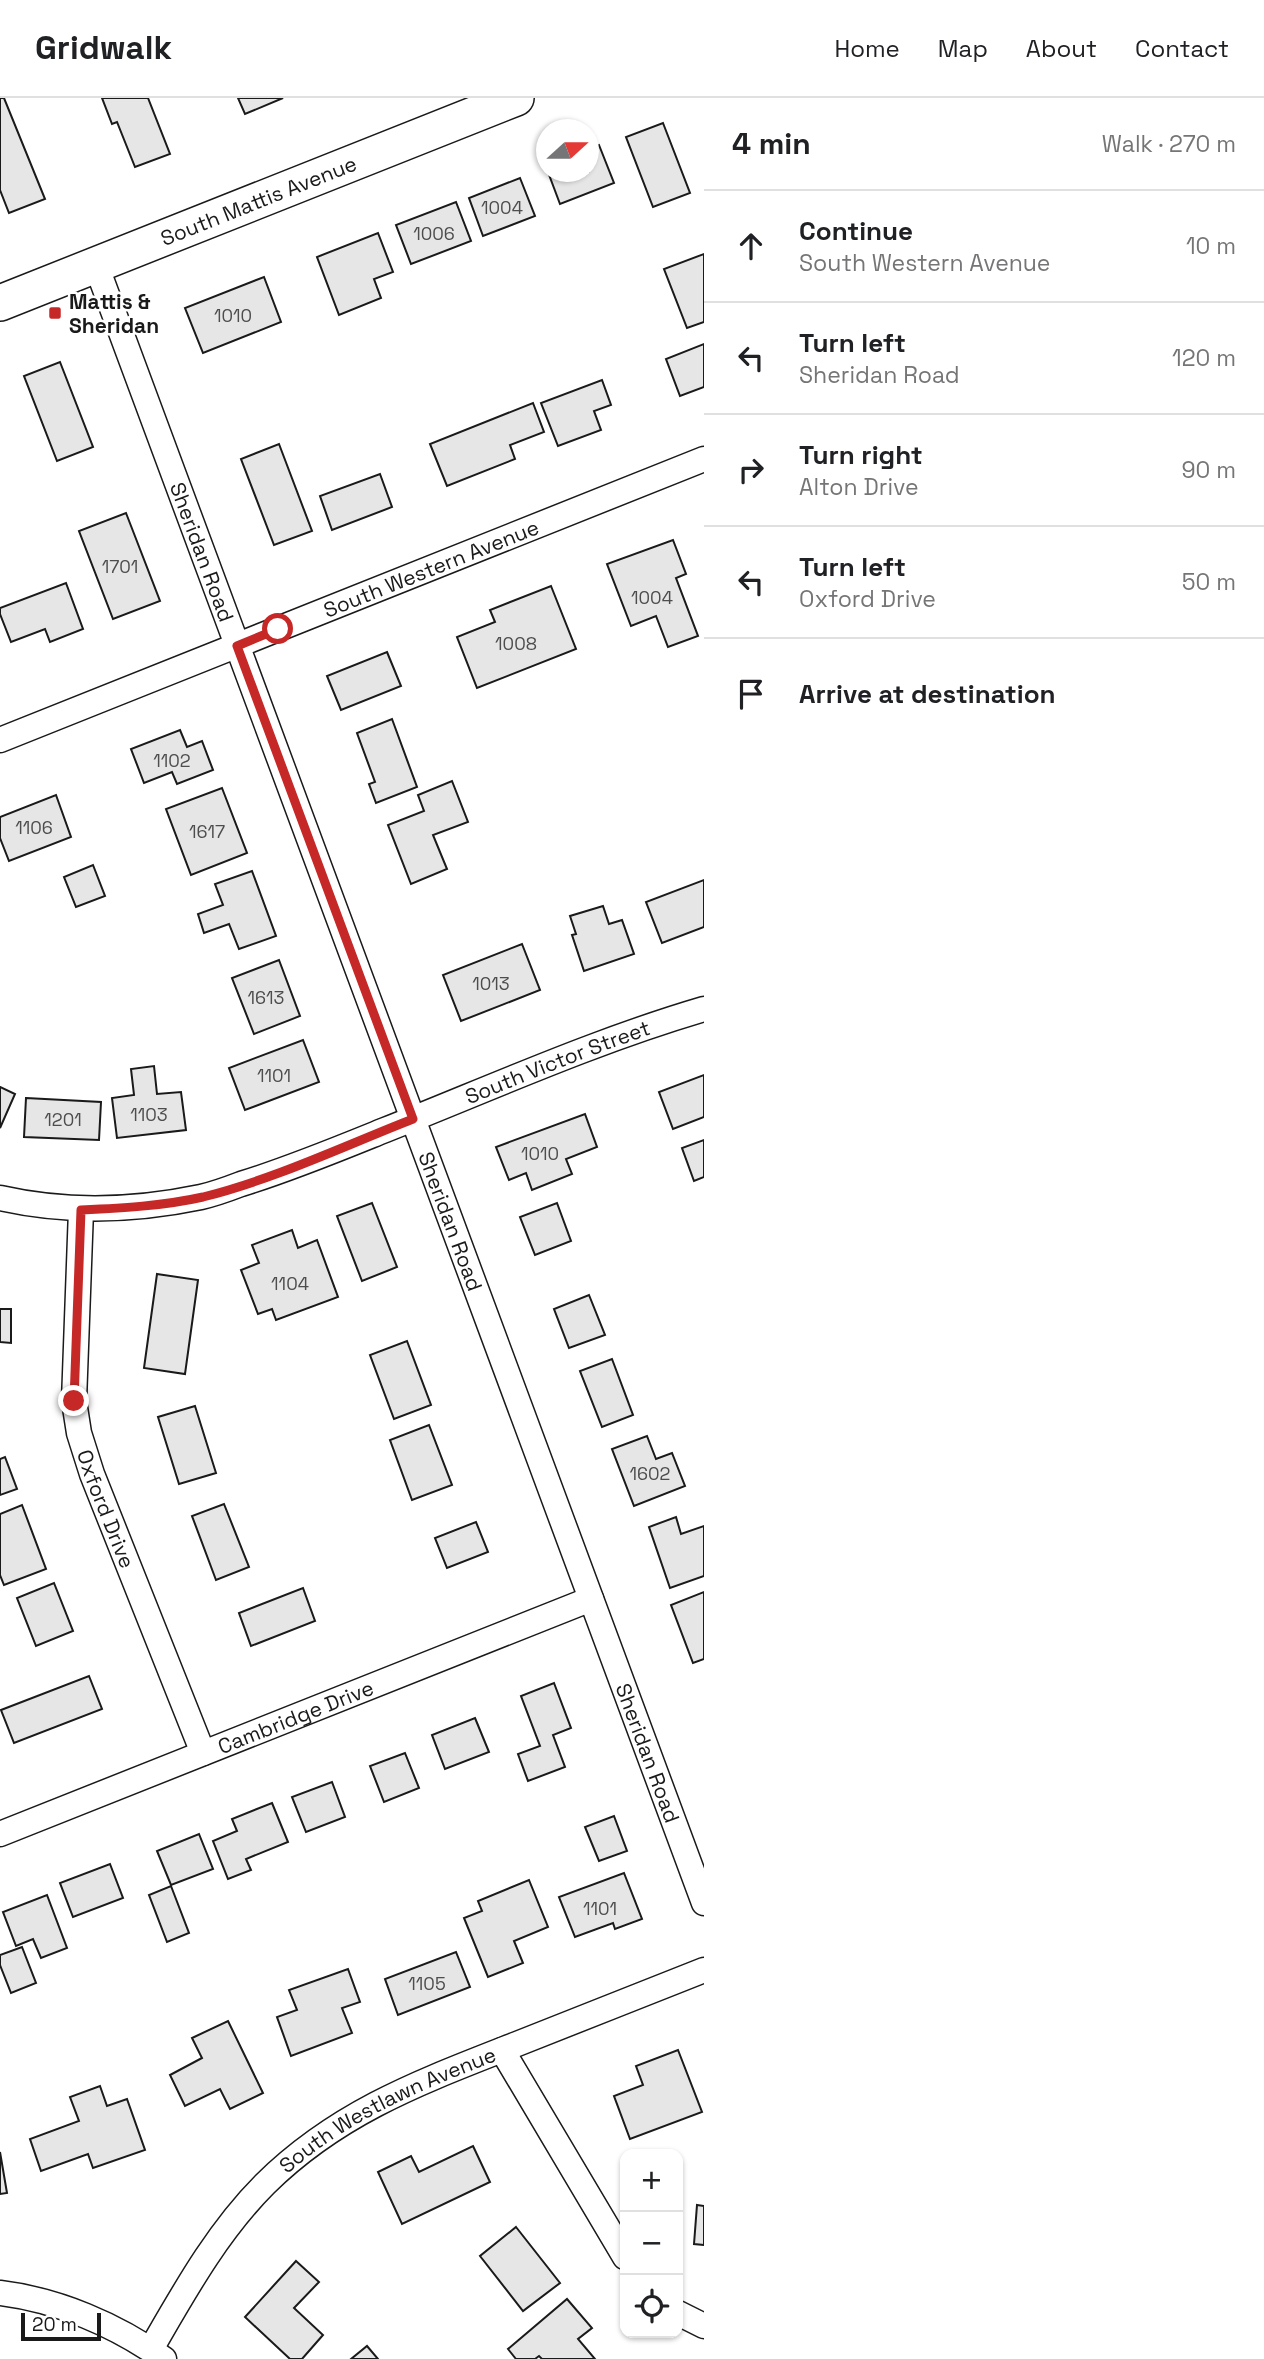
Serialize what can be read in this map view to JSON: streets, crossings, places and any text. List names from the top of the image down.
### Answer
{
  "streets": {
    "main road": ["South Mattis Avenue"],
    "street": [
      "Sheridan Road",
      "South Western Avenue",
      "South Victor Street",
      "Oxford Drive",
      "Cambridge Drive",
      "South Westlawn Avenue"
    ]
  },
  "crossings": [
    ["South Mattis Avenue", "Sheridan Road"],
    ["Sheridan Road", "South Western Avenue"],
    ["Sheridan Road", "South Victor Street"],
    ["Sheridan Road", "Cambridge Drive"],
    ["South Victor Street", "Oxford Drive"],
    ["Oxford Drive", "Cambridge Drive"]
  ],
  "places": {
    "transit": ["Mattis & Sheridan"]
  },
  "house_numbers": [
    "1004",
    "1006",
    "1010",
    "1701",
    "1004",
    "1008",
    "1102",
    "1106",
    "1617",
    "1013",
    "1613",
    "1101",
    "1103",
    "1201",
    "1010",
    "1104",
    "1602",
    "1101",
    "1105"
  ],
  "scale_bar": "20 m",
  "north": "right",
  "page": {
    "header": "Gridwalk",
    "nav": [
      "Home",
      "Map",
      "About",
      "Contact"
    ],
    "heading": ["4 min", "Walk · 270 m"],
    "list": [
      ["Continue", "South Western Avenue", "10 m"],
      ["Turn left", "Sheridan Road", "120 m"],
      ["Turn right", "Alton Drive", "90 m"],
      ["Turn left", "Oxford Drive", "50 m"],
      "Arrive at destination"
    ],
    "map_buttons": ["+", "−"],
    "scale": "20 m"
  }
}
